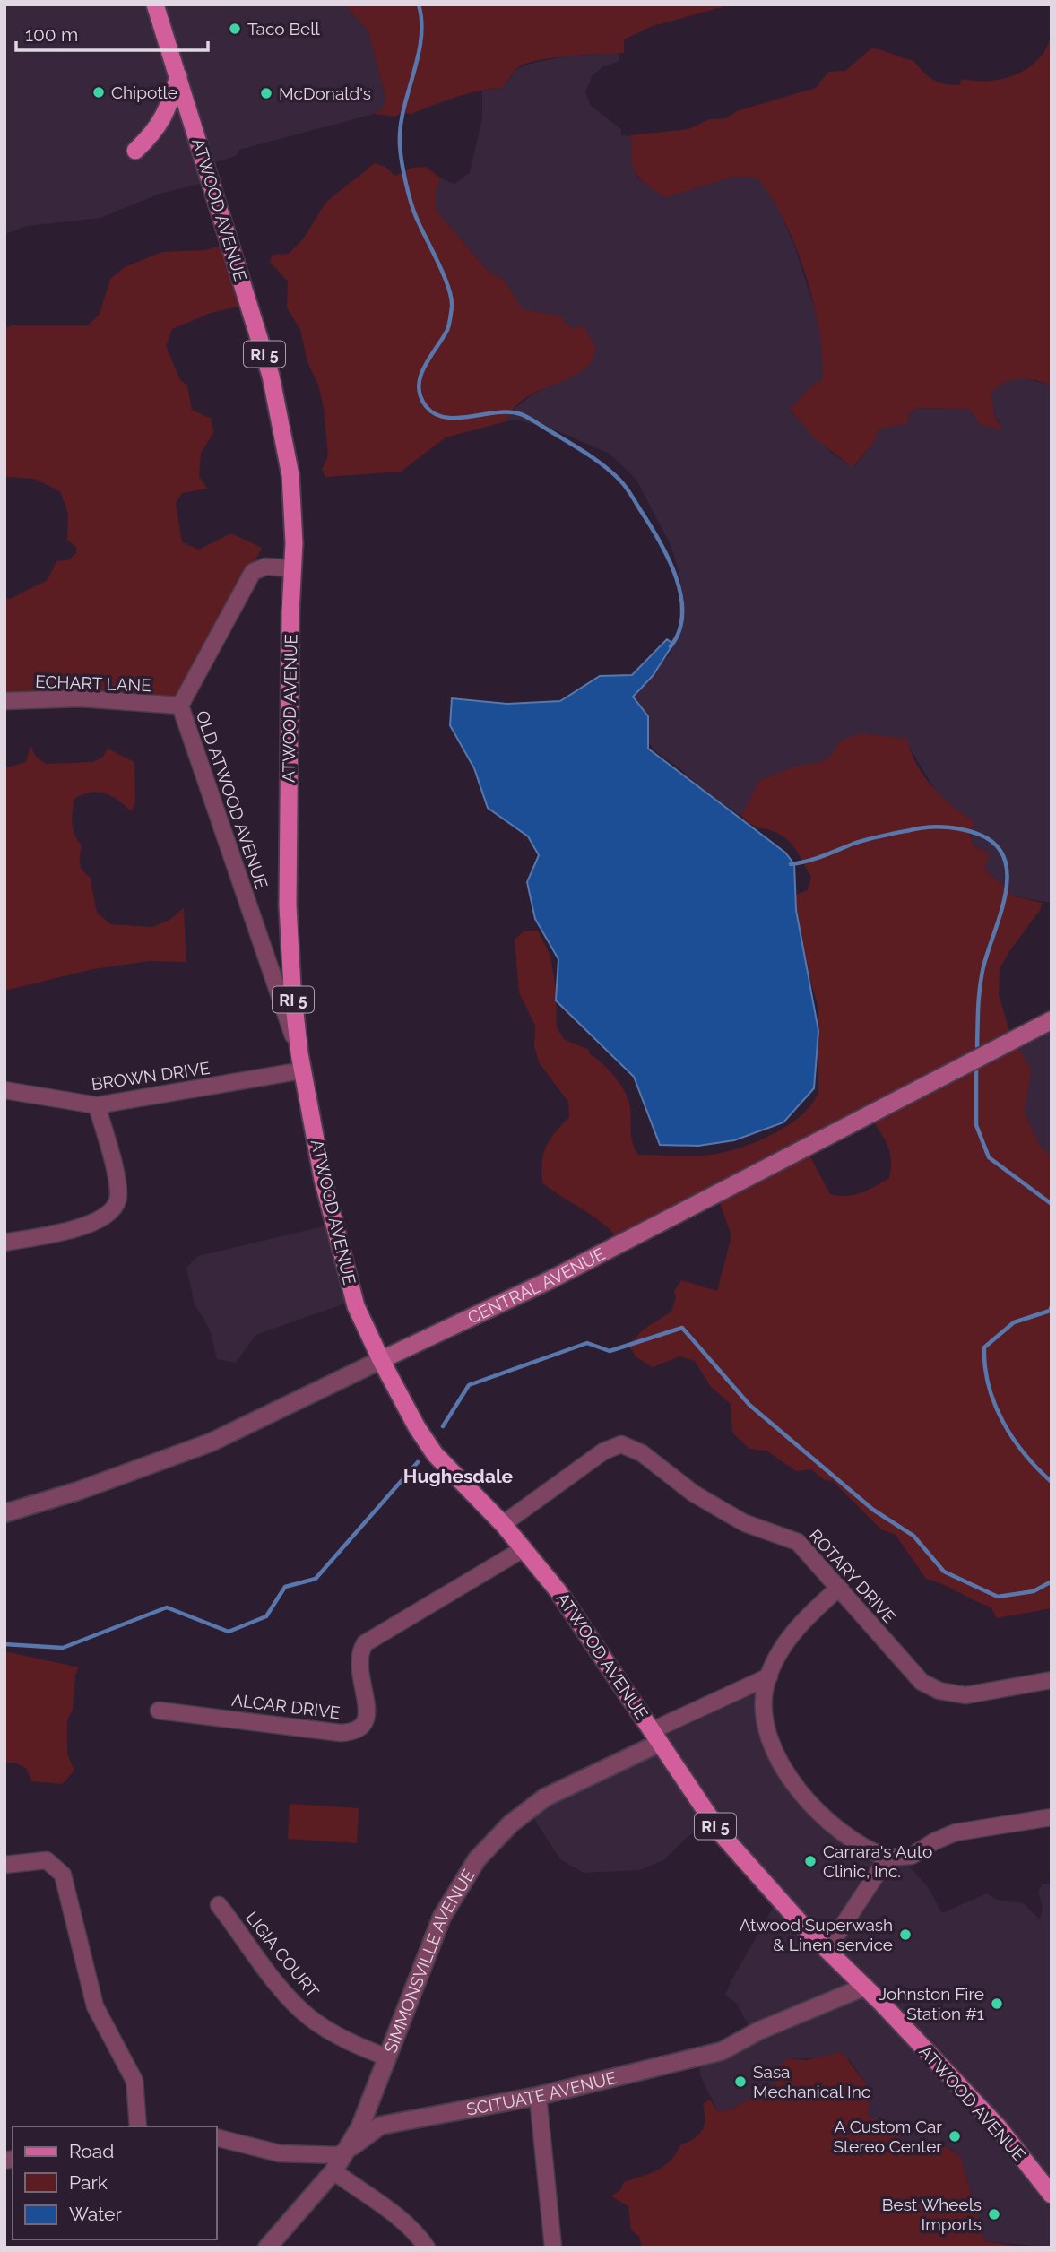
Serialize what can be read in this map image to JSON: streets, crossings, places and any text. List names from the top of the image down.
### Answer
{
  "streets": {
    "main road": ["ATWOOD AVENUE", "RI 5", "CENTRAL AVENUE"],
    "street": [
      "ECHART LANE",
      "OLD ATWOOD AVENUE",
      "BROWN DRIVE",
      "ROTARY DRIVE",
      "ALCAR DRIVE",
      "LIGIA COURT",
      "SIMMONSVILLE AVENUE",
      "SCITUATE AVENUE"
    ]
  },
  "crossings": [
    ["ATWOOD AVENUE", "OLD ATWOOD AVENUE"],
    ["ATWOOD AVENUE", "BROWN DRIVE"],
    ["ATWOOD AVENUE", "CENTRAL AVENUE"],
    ["ATWOOD AVENUE", "ROTARY DRIVE"],
    ["ATWOOD AVENUE", "ALCAR DRIVE"],
    ["ATWOOD AVENUE", "SIMMONSVILLE AVENUE"],
    ["ATWOOD AVENUE", "SCITUATE AVENUE"],
    ["ECHART LANE", "OLD ATWOOD AVENUE"],
    ["OLD ATWOOD AVENUE", "BROWN DRIVE"],
    ["LIGIA COURT", "SIMMONSVILLE AVENUE"],
    ["SIMMONSVILLE AVENUE", "SCITUATE AVENUE"]
  ],
  "districts": ["Hughesdale"],
  "places": [
    "Taco Bell",
    "Chipotle",
    "McDonald's",
    "Carrara's Auto Clinic, Inc.",
    "Atwood Superwash & Linen service",
    "Johnston Fire Station #1",
    "Sasa Mechanical Inc",
    "A Custom Car Stereo Center",
    "Best Wheels Imports"
  ],
  "legend": ["Road", "Park", "Water"],
  "scale_bar": "100 m"
}
